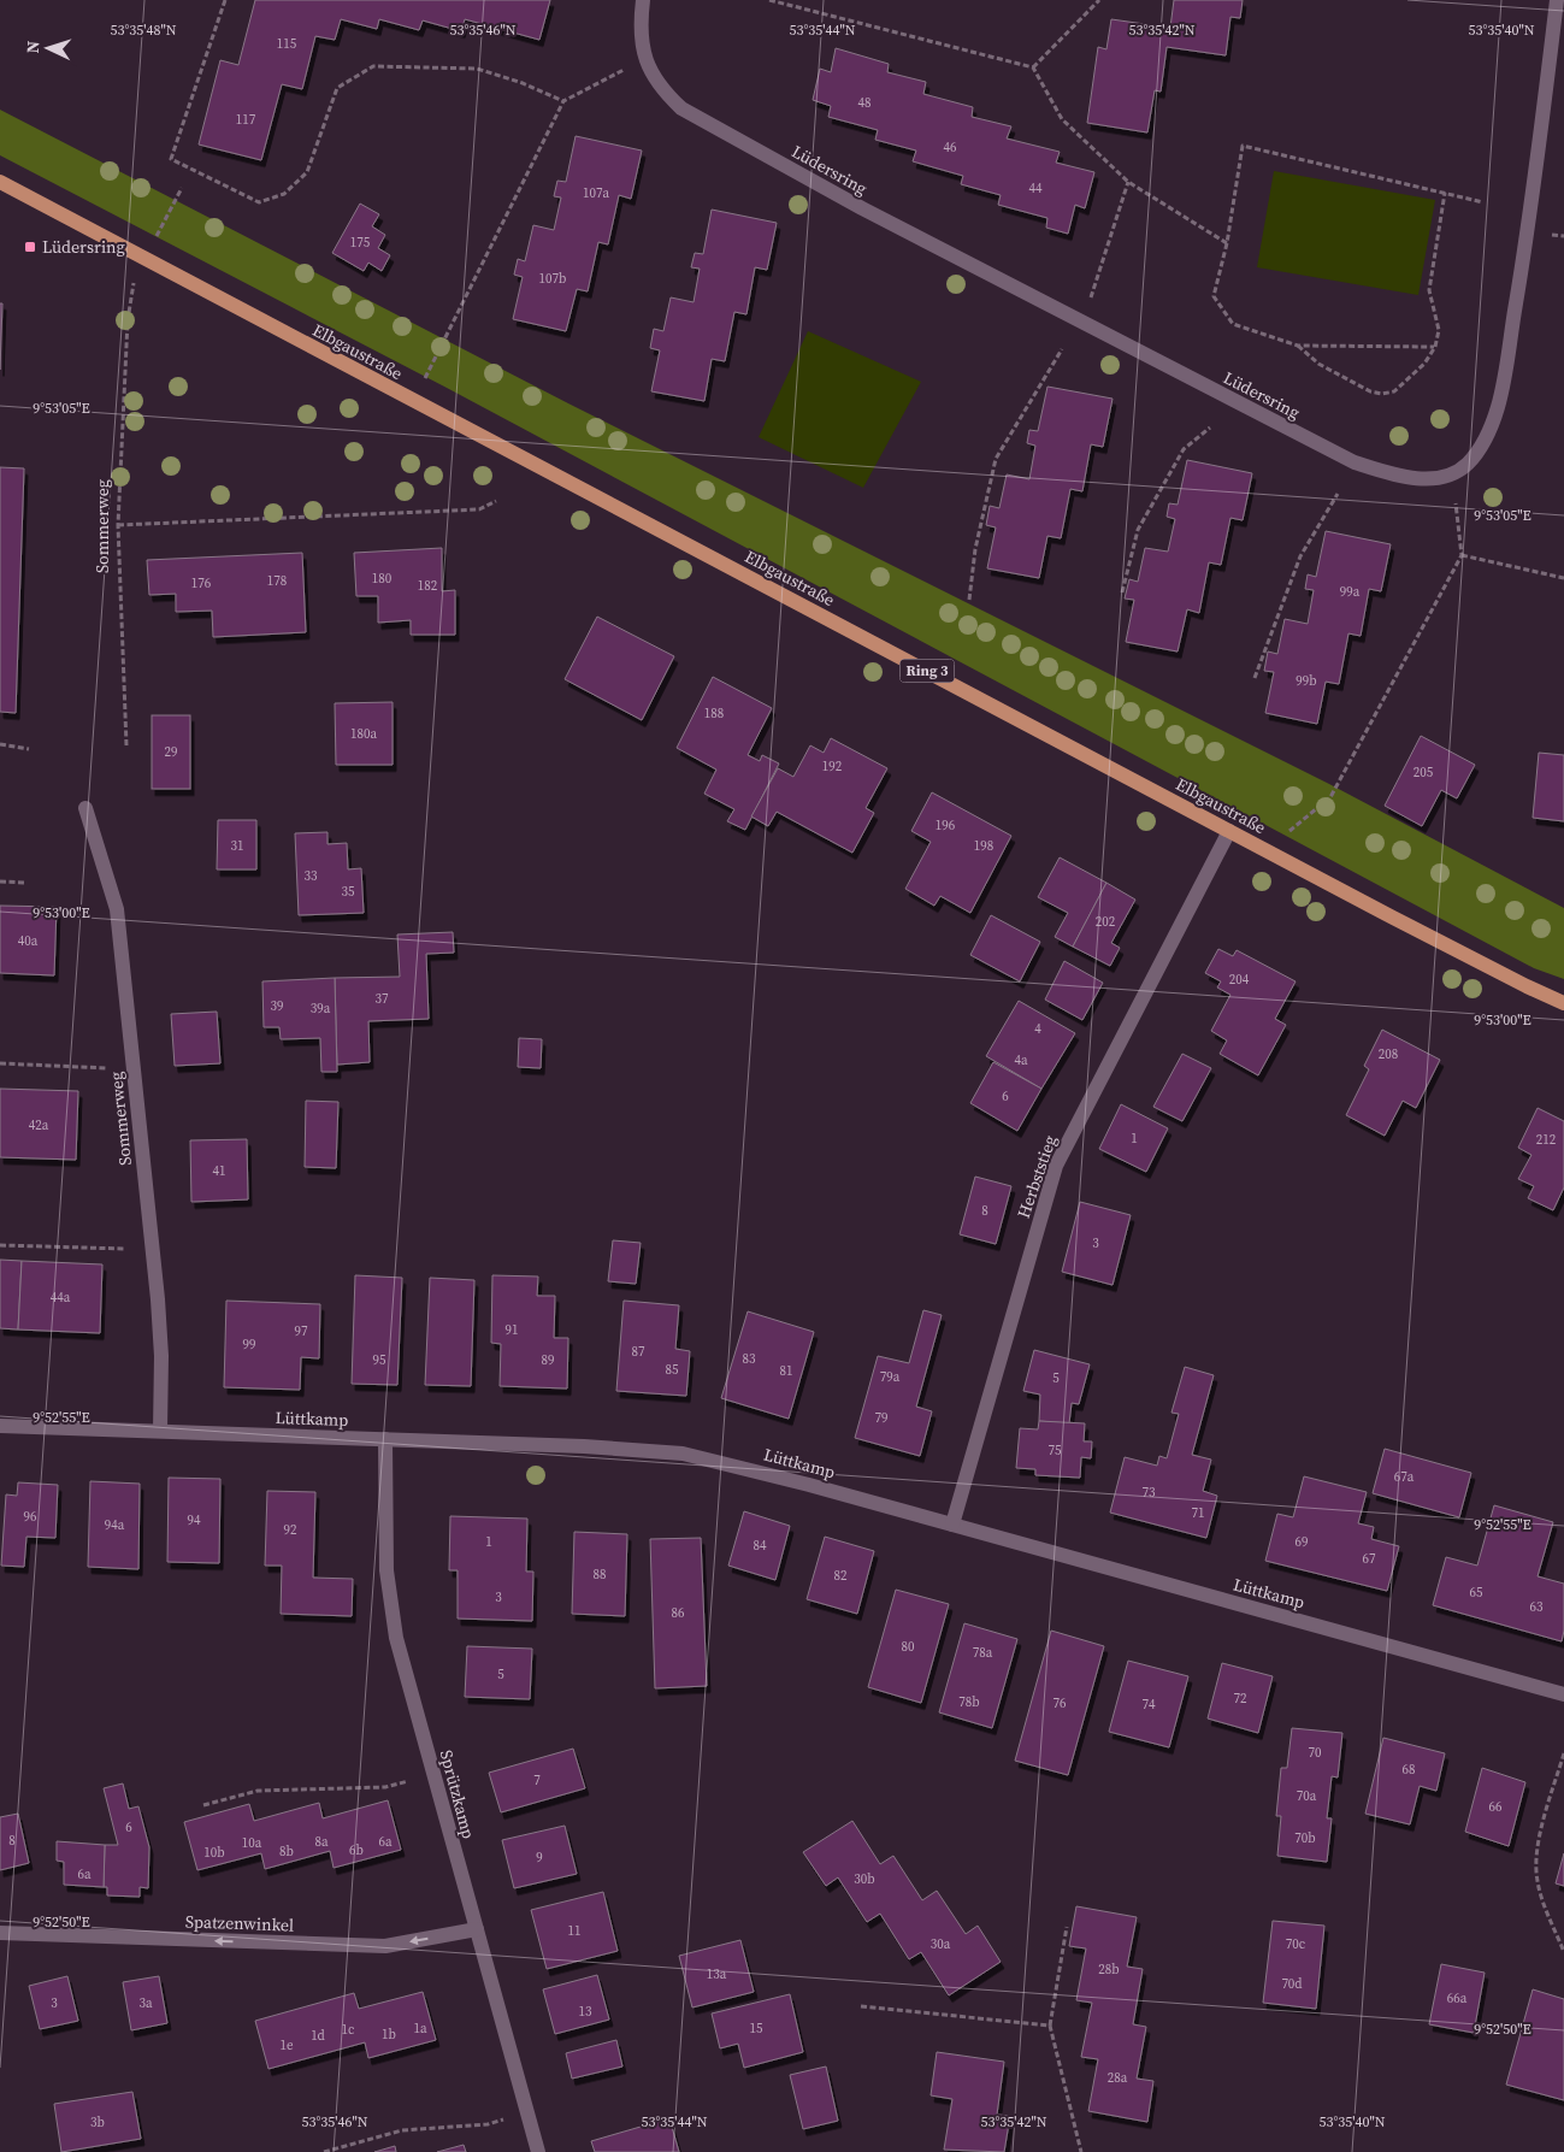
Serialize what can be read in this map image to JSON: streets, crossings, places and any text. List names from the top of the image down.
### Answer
{
  "streets": {
    "main road": ["Elbgaustraße", "Ring 3"],
    "street": [
      "Lüdersring",
      "Sommerweg",
      "Herbststieg",
      "Lüttkamp",
      "Sprützkamp",
      "Spatzenwinkel"
    ]
  },
  "crossings": [
    ["Elbgaustraße", "Herbststieg"],
    ["Sommerweg", "Lüttkamp"],
    ["Herbststieg", "Lüttkamp"],
    ["Lüttkamp", "Sprützkamp"],
    ["Sprützkamp", "Spatzenwinkel"]
  ],
  "one_way": ["Spatzenwinkel"],
  "places": {
    "transit": ["Lüdersring"]
  },
  "house_numbers": [
    "115",
    "48",
    "117",
    "46",
    "44",
    "107a",
    "175",
    "107b",
    "180",
    "178",
    "176",
    "182",
    "99a",
    "99b",
    "188",
    "180a",
    "29",
    "192",
    "205",
    "196",
    "31",
    "198",
    "33",
    "35",
    "202",
    "40a",
    "204",
    "37",
    "39",
    "39a",
    "4",
    "208",
    "4a",
    "6",
    "42a",
    "1",
    "212",
    "41",
    "8",
    "3",
    "44a",
    "91",
    "97",
    "99",
    "87",
    "83",
    "95",
    "89",
    "85",
    "81",
    "79a",
    "5",
    "79",
    "75",
    "67a",
    "73",
    "71",
    "96",
    "94",
    "94a",
    "92",
    "1",
    "69",
    "84",
    "67",
    "88",
    "82",
    "65",
    "3",
    "63",
    "86",
    "80",
    "78a",
    "5",
    "72",
    "78b",
    "76",
    "74",
    "70",
    "68",
    "7",
    "70a",
    "66",
    "6",
    "70b",
    "8",
    "8a",
    "6a",
    "10a",
    "6b",
    "8b",
    "10b",
    "9",
    "6a",
    "30b",
    "11",
    "30a",
    "70c",
    "28b",
    "13a",
    "70d",
    "66a",
    "3",
    "3a",
    "13",
    "1a",
    "15",
    "1c",
    "1b",
    "1d",
    "1e",
    "28a",
    "3b"
  ],
  "north": "left",
  "coordinates": [
    "53°35'48\"N",
    "53°35'46\"N",
    "53°35'44\"N",
    "53°35'42\"N",
    "53°35'40\"N",
    "9°53'05\"E",
    "9°53'00\"E",
    "9°52'55\"E",
    "9°52'50\"E"
  ]
}
